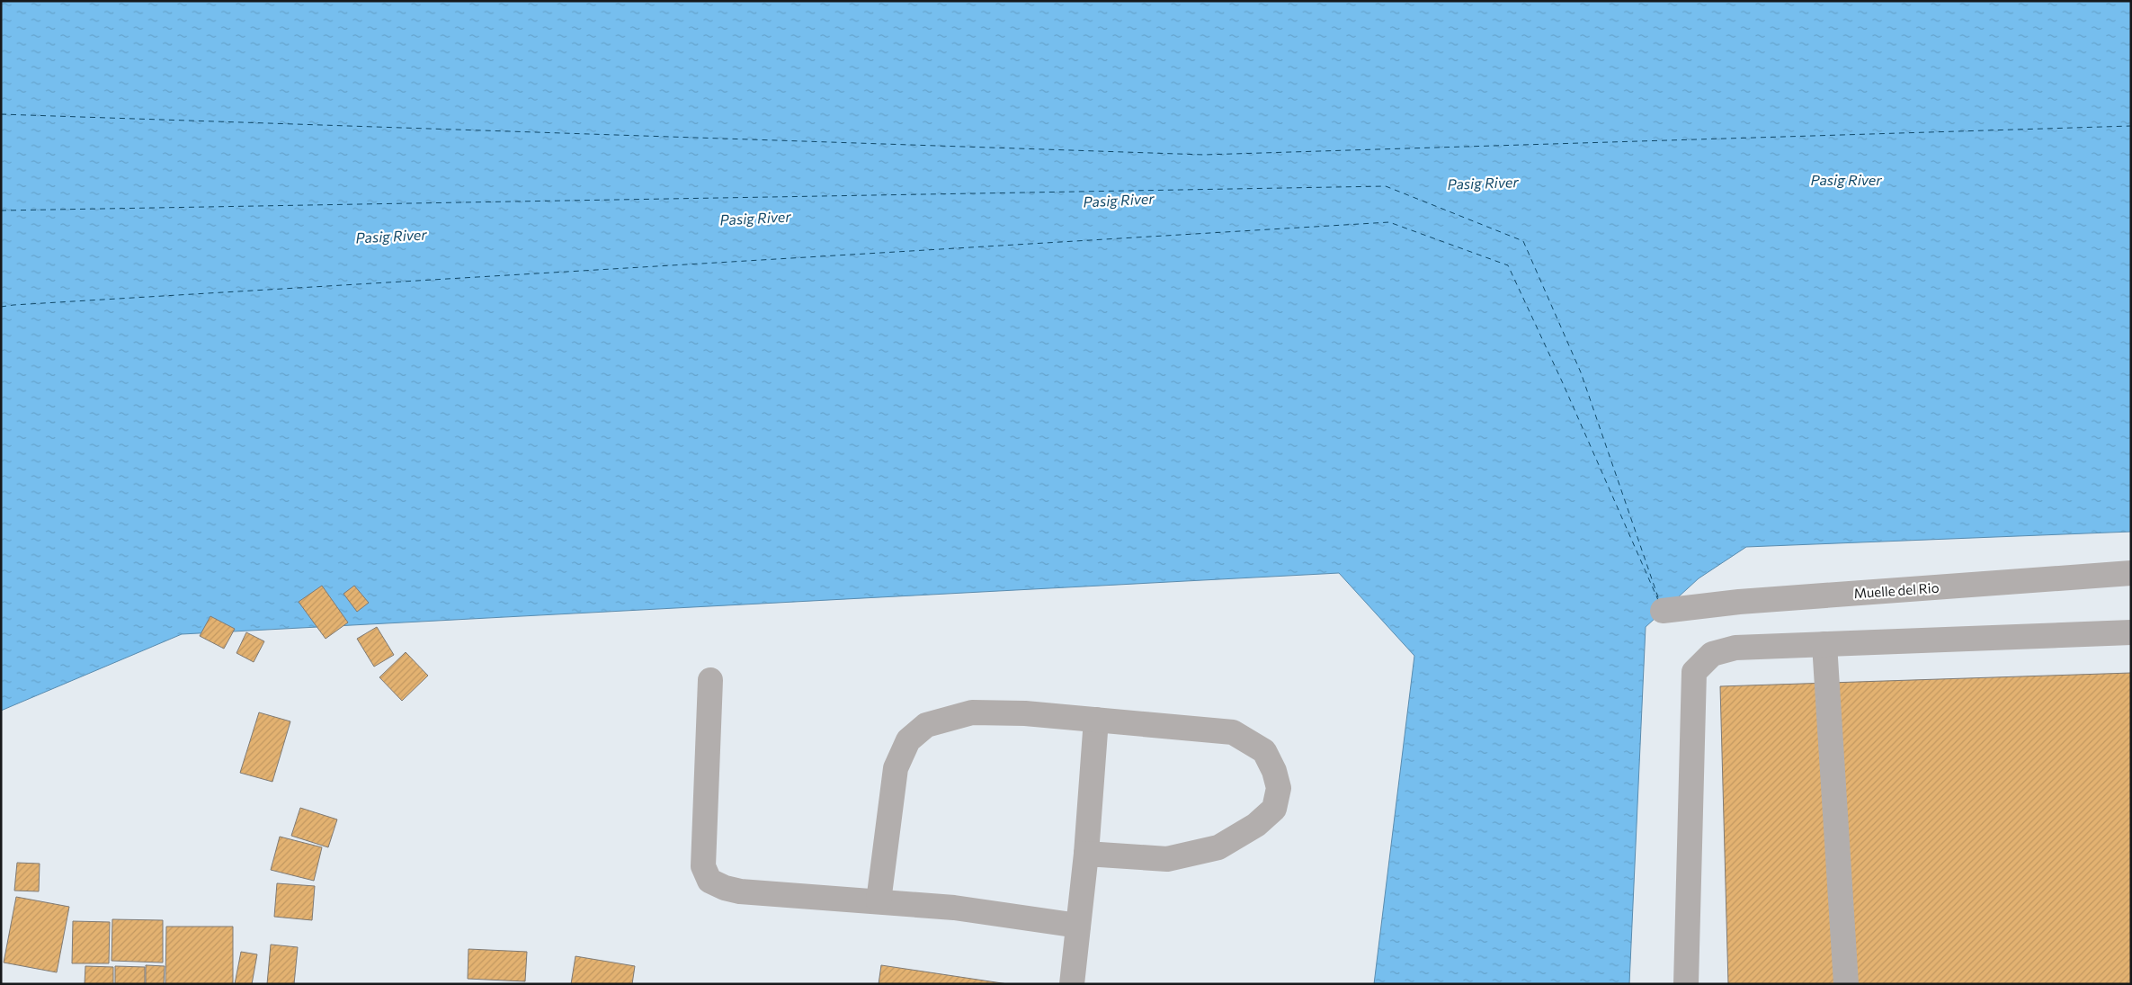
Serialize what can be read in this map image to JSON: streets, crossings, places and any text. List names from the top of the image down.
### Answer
{
  "streets": {
    "lane": ["Muelle del Rio"]
  },
  "water": ["Pasig River"]
}
